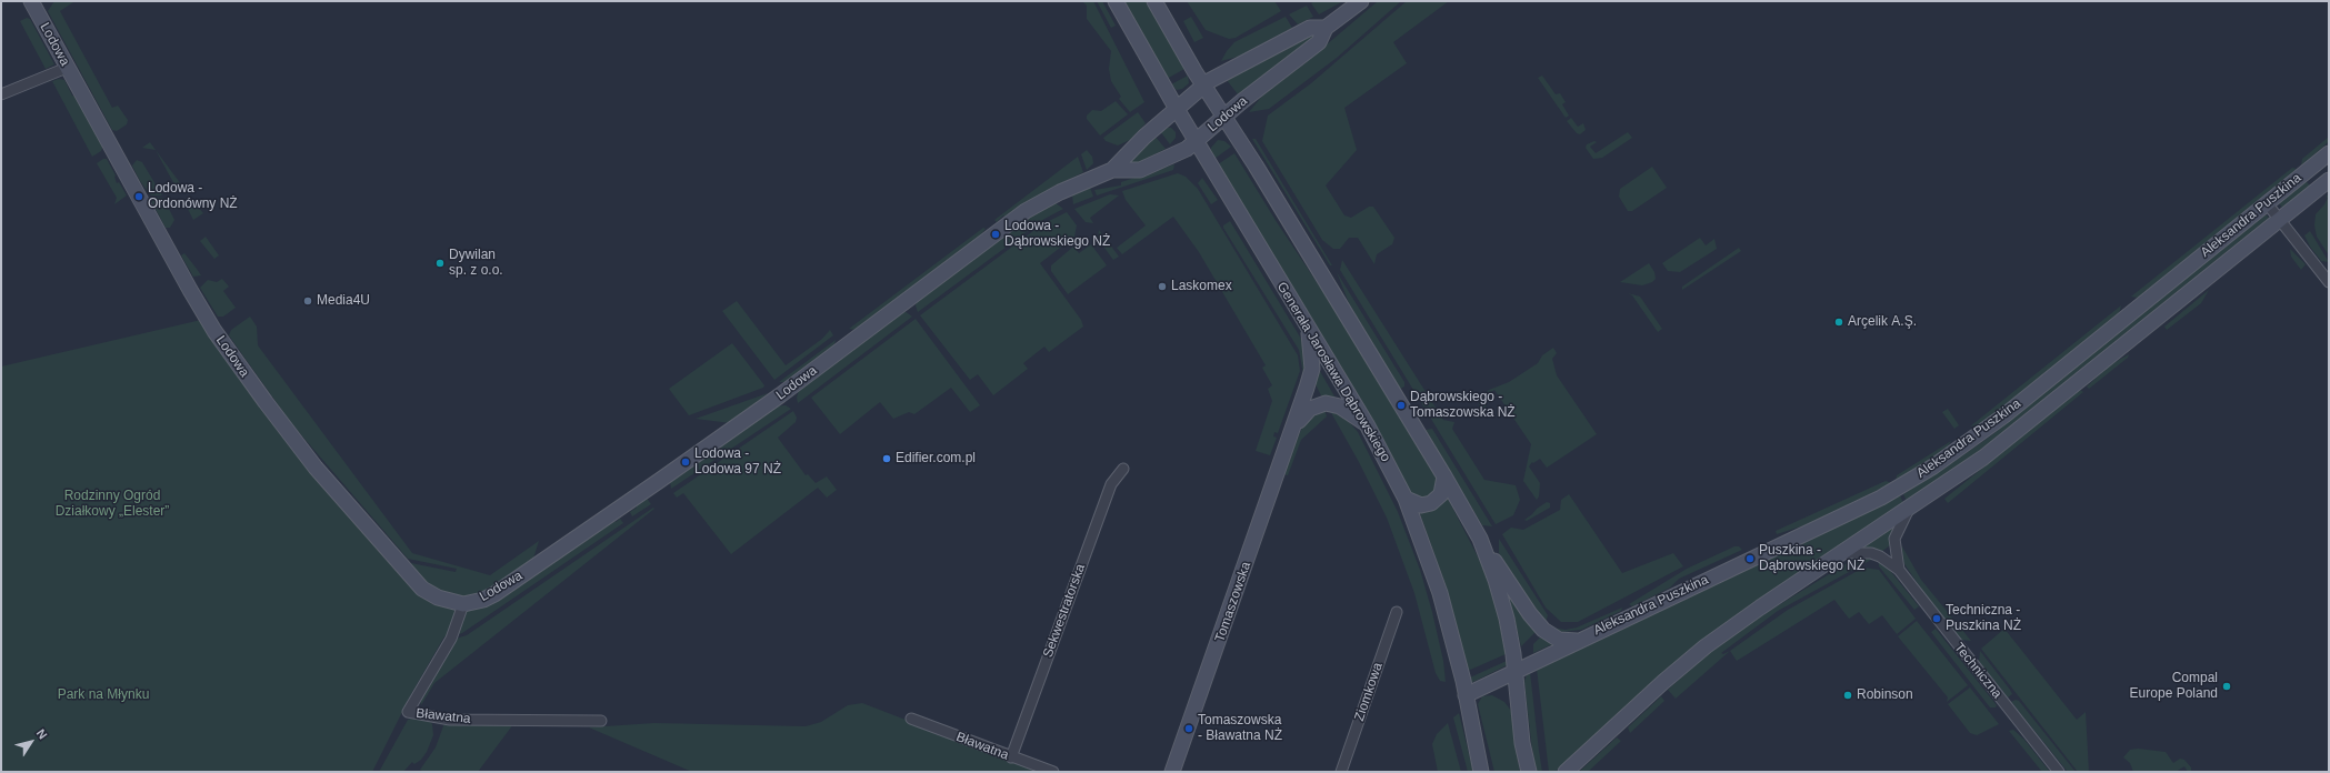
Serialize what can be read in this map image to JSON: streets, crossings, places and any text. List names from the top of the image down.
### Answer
{
  "streets": {
    "main road": [
      "Lodowa",
      "Aleksandra Puszkina",
      "Generała Jarosława Dąbrowskiego",
      "Tomaszowska"
    ],
    "street": [
      "Sekwestratorska",
      "Techniczna",
      "Ziomkowa",
      "Bławatna"
    ]
  },
  "crossings": [
    ["Lodowa", "Generała Jarosława Dąbrowskiego"],
    ["Lodowa", "Bławatna"],
    ["Aleksandra Puszkina", "Generała Jarosława Dąbrowskiego"],
    ["Aleksandra Puszkina", "Techniczna"],
    ["Generała Jarosława Dąbrowskiego", "Tomaszowska"],
    ["Sekwestratorska", "Bławatna"]
  ],
  "parks": ["Rodzinny Ogród Działkowy „Elester”", "Park na Młynku"],
  "places": [
    "Lodowa - Ordonówny NŻ",
    "Lodowa - Dąbrowskiego NŻ",
    "Dywilan sp. z o.o.",
    "Laskomex",
    "Media4U",
    "Arçelik A.Ş.",
    "Dąbrowskiego - Tomaszowska NŻ",
    "Edifier.com.pl",
    "Lodowa - Lodowa 97 NŻ",
    "Puszkina - Dąbrowskiego NŻ",
    "Techniczna - Puszkina NŻ",
    "Compal Europe Poland",
    "Robinson",
    "Tomaszowska - Bławatna NŻ"
  ],
  "north": "top right"
}
